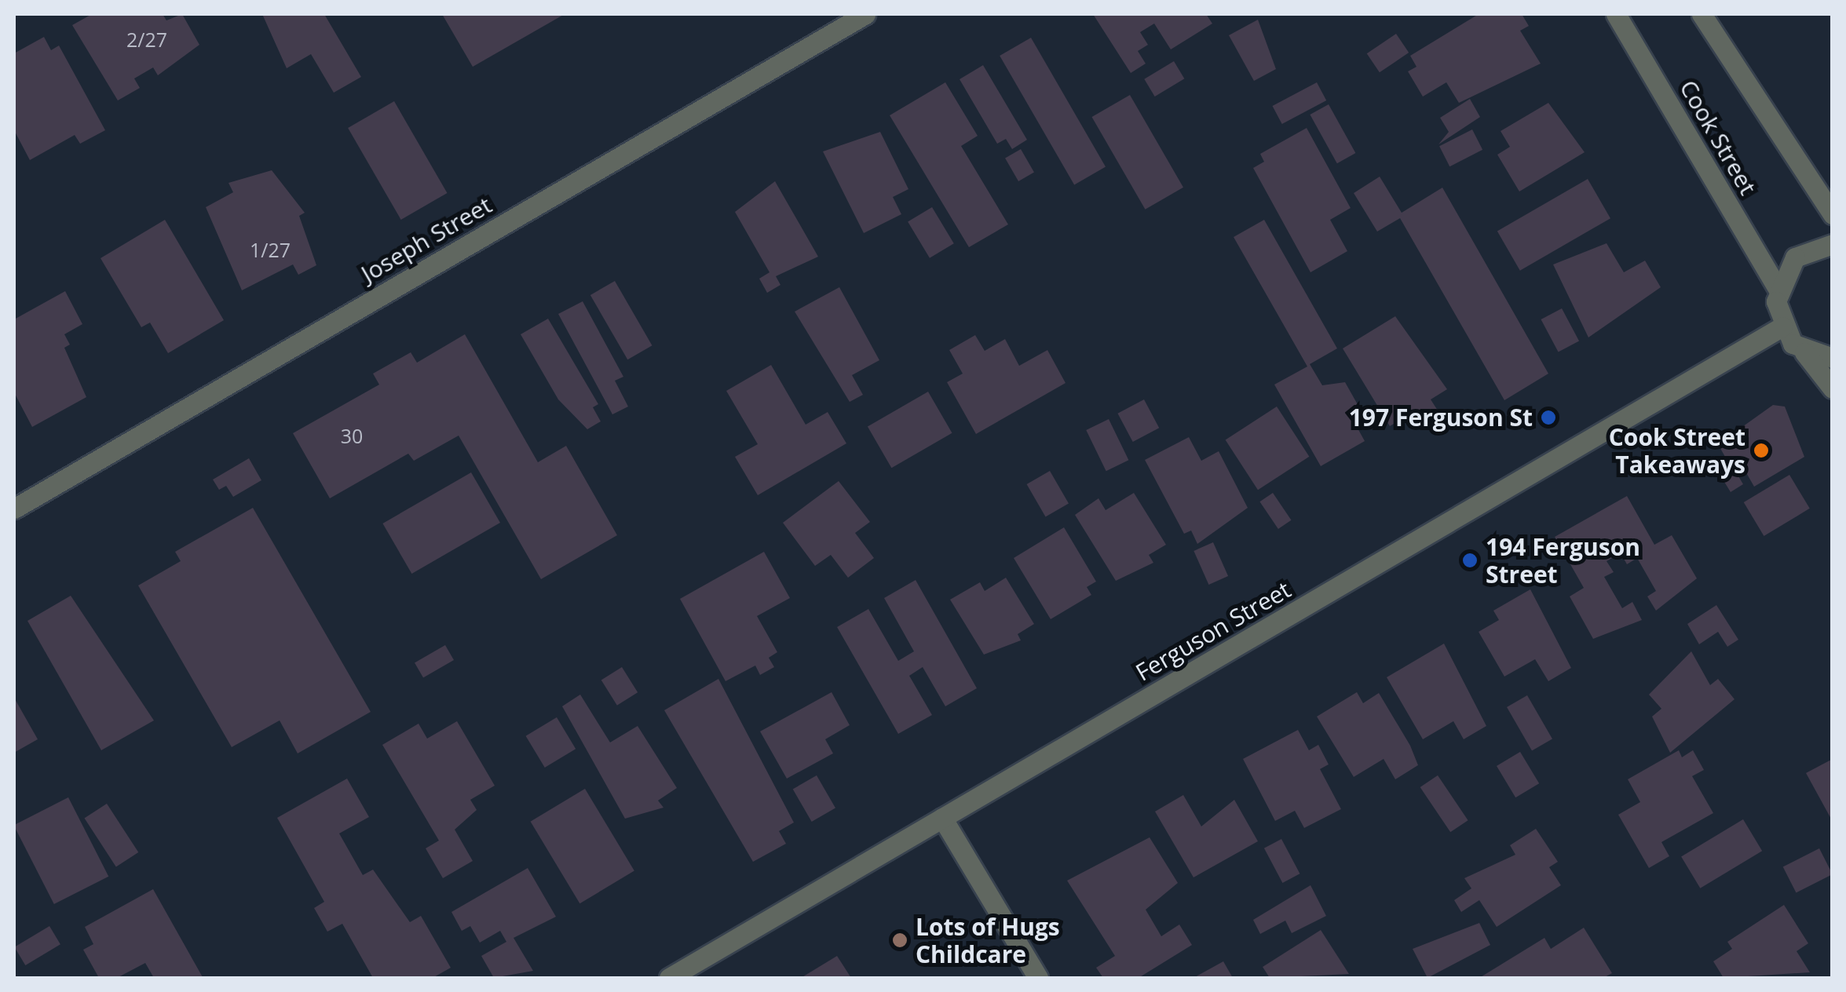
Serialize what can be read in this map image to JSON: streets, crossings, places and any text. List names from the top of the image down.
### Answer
{
  "streets": {
    "street": ["Cook Street", "Joseph Street", "Ferguson Street"]
  },
  "places": [
    "197 Ferguson St",
    "Cook Street Takeaways",
    "194 Ferguson Street",
    "Lots of Hugs Childcare"
  ],
  "house_numbers": ["2/27", "1/27", "30"]
}
